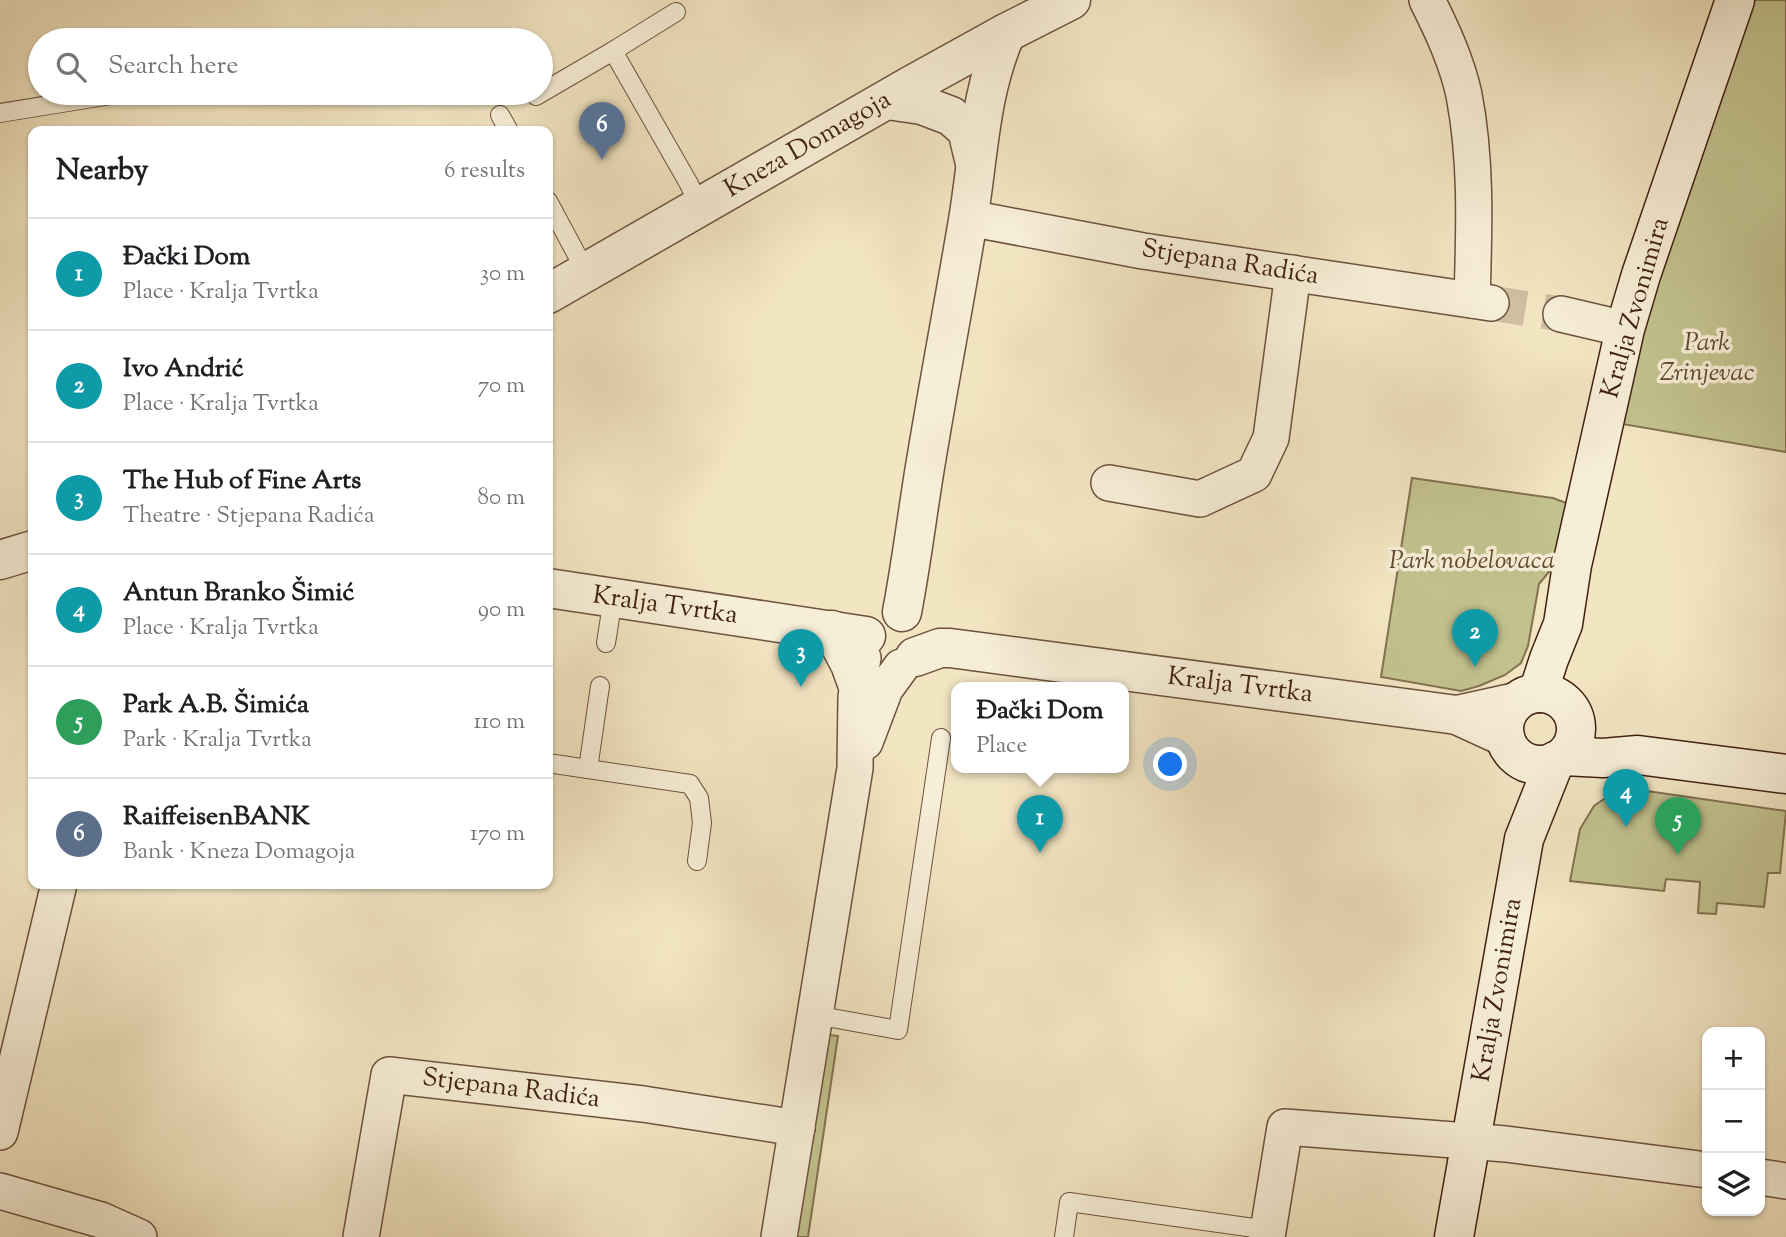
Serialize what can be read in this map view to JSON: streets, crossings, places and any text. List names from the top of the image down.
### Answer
{
  "streets": {
    "street": [
      "Kneza Domagoja",
      "Stjepana Radića",
      "Kralja Zvonimira",
      "Kralja Tvrtka"
    ]
  },
  "crossings": [
    ["Kralja Zvonimira", "Kralja Tvrtka"]
  ],
  "parks": ["Park Zrinjevac", "Park nobelovaca"],
  "page": {
    "search": "Search here",
    "pins": [
      "6",
      "2",
      "3",
      "4",
      "1",
      "5"
    ],
    "heading": ["Nearby", "6 results"],
    "list": [
      {
        "mark": "1",
        "name": "Đački Dom",
        "note": "Place · Kralja Tvrtka",
        "value": "30 m"
      },
      {
        "mark": "2",
        "name": "Ivo Andrić",
        "note": "Place · Kralja Tvrtka",
        "value": "70 m"
      },
      {
        "mark": "3",
        "name": "The Hub of Fine Arts",
        "note": "Theatre · Stjepana Radića",
        "value": "80 m"
      },
      {
        "mark": "4",
        "name": "Antun Branko Šimić",
        "note": "Place · Kralja Tvrtka",
        "value": "90 m"
      },
      {
        "mark": "5",
        "name": "Park A.B. Šimića",
        "note": "Park · Kralja Tvrtka",
        "value": "110 m"
      },
      {
        "mark": "6",
        "name": "RaiffeisenBANK",
        "note": "Bank · Kneza Domagoja",
        "value": "170 m"
      }
    ],
    "popup": ["Đački Dom", "Place"],
    "map_buttons": ["+", "−"]
  }
}
